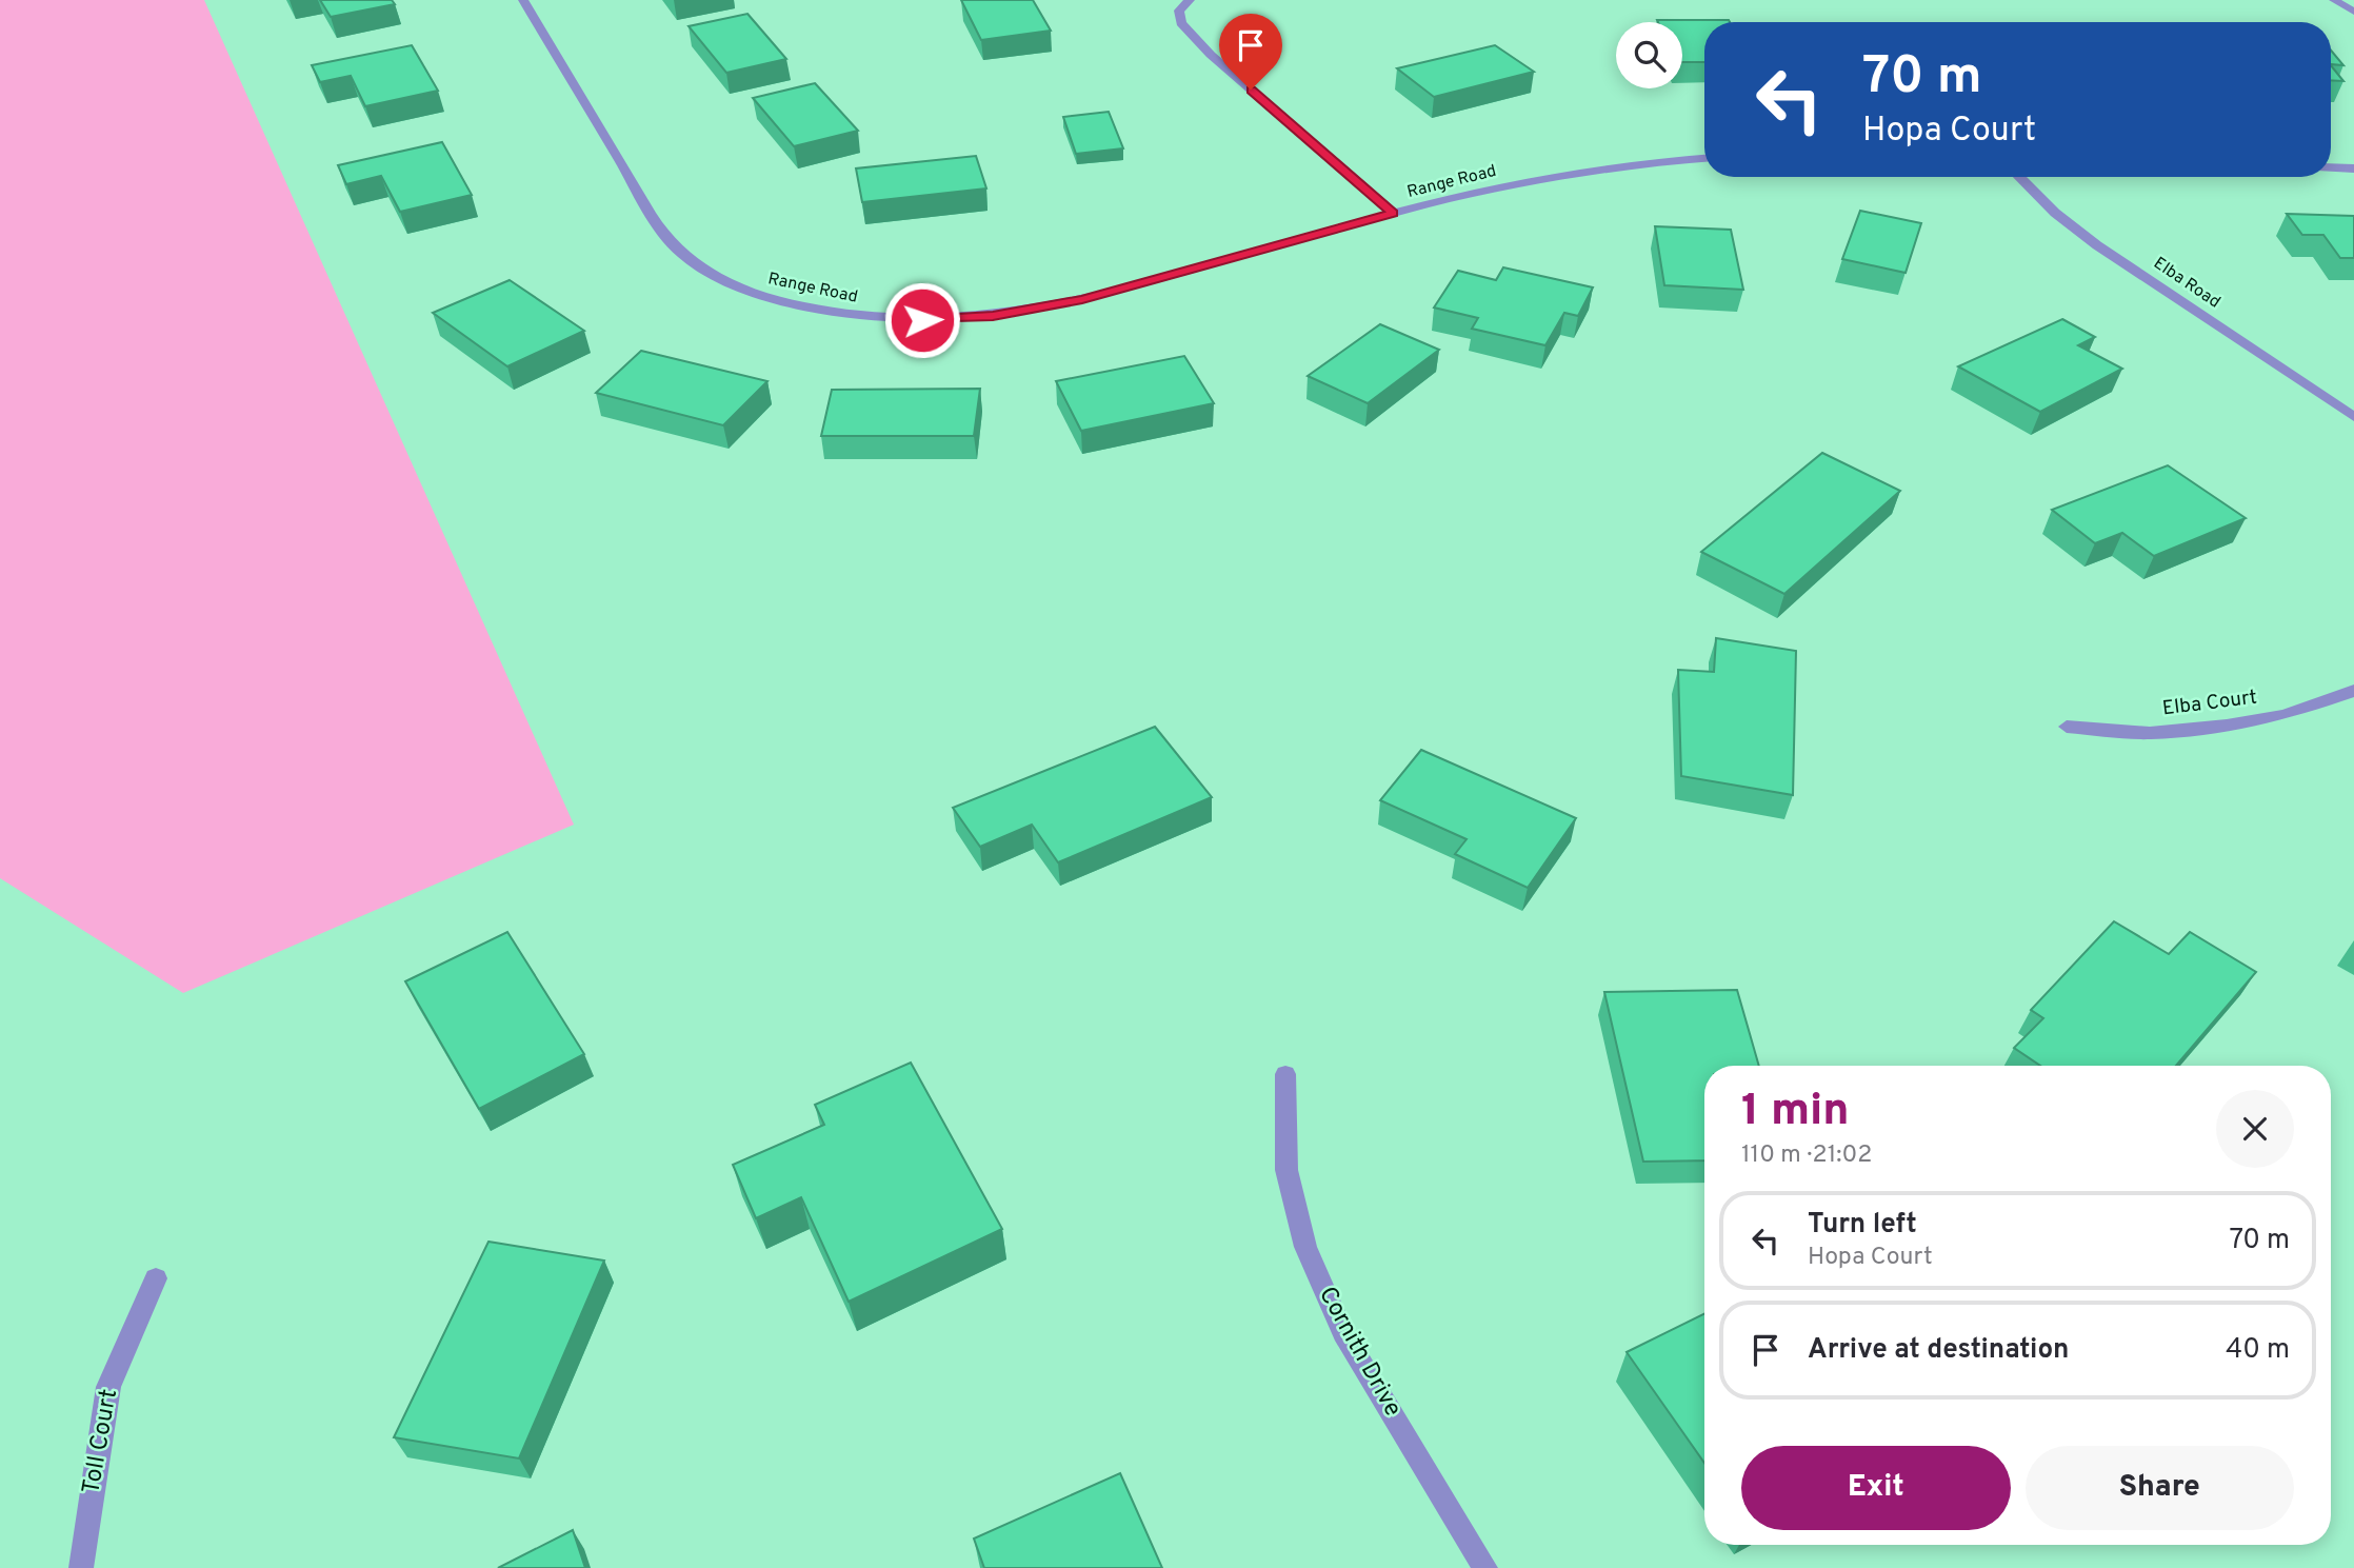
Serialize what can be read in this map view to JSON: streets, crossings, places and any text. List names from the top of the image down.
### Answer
{
  "streets": {
    "street": [
      "Range Road",
      "Elba Road",
      "Elba Court",
      "Cornith Drive",
      "Toll Court"
    ]
  },
  "page": {
    "turn": ["70 m", "Hopa Court"],
    "heading": ["1 min", "110 m · 21:02"],
    "list": [
      {
        "name": "Turn left",
        "note": "Hopa Court",
        "value": "70 m"
      },
      {
        "name": "Arrive at destination",
        "value": "40 m"
      }
    ],
    "buttons": ["Exit", "Share"]
  }
}
